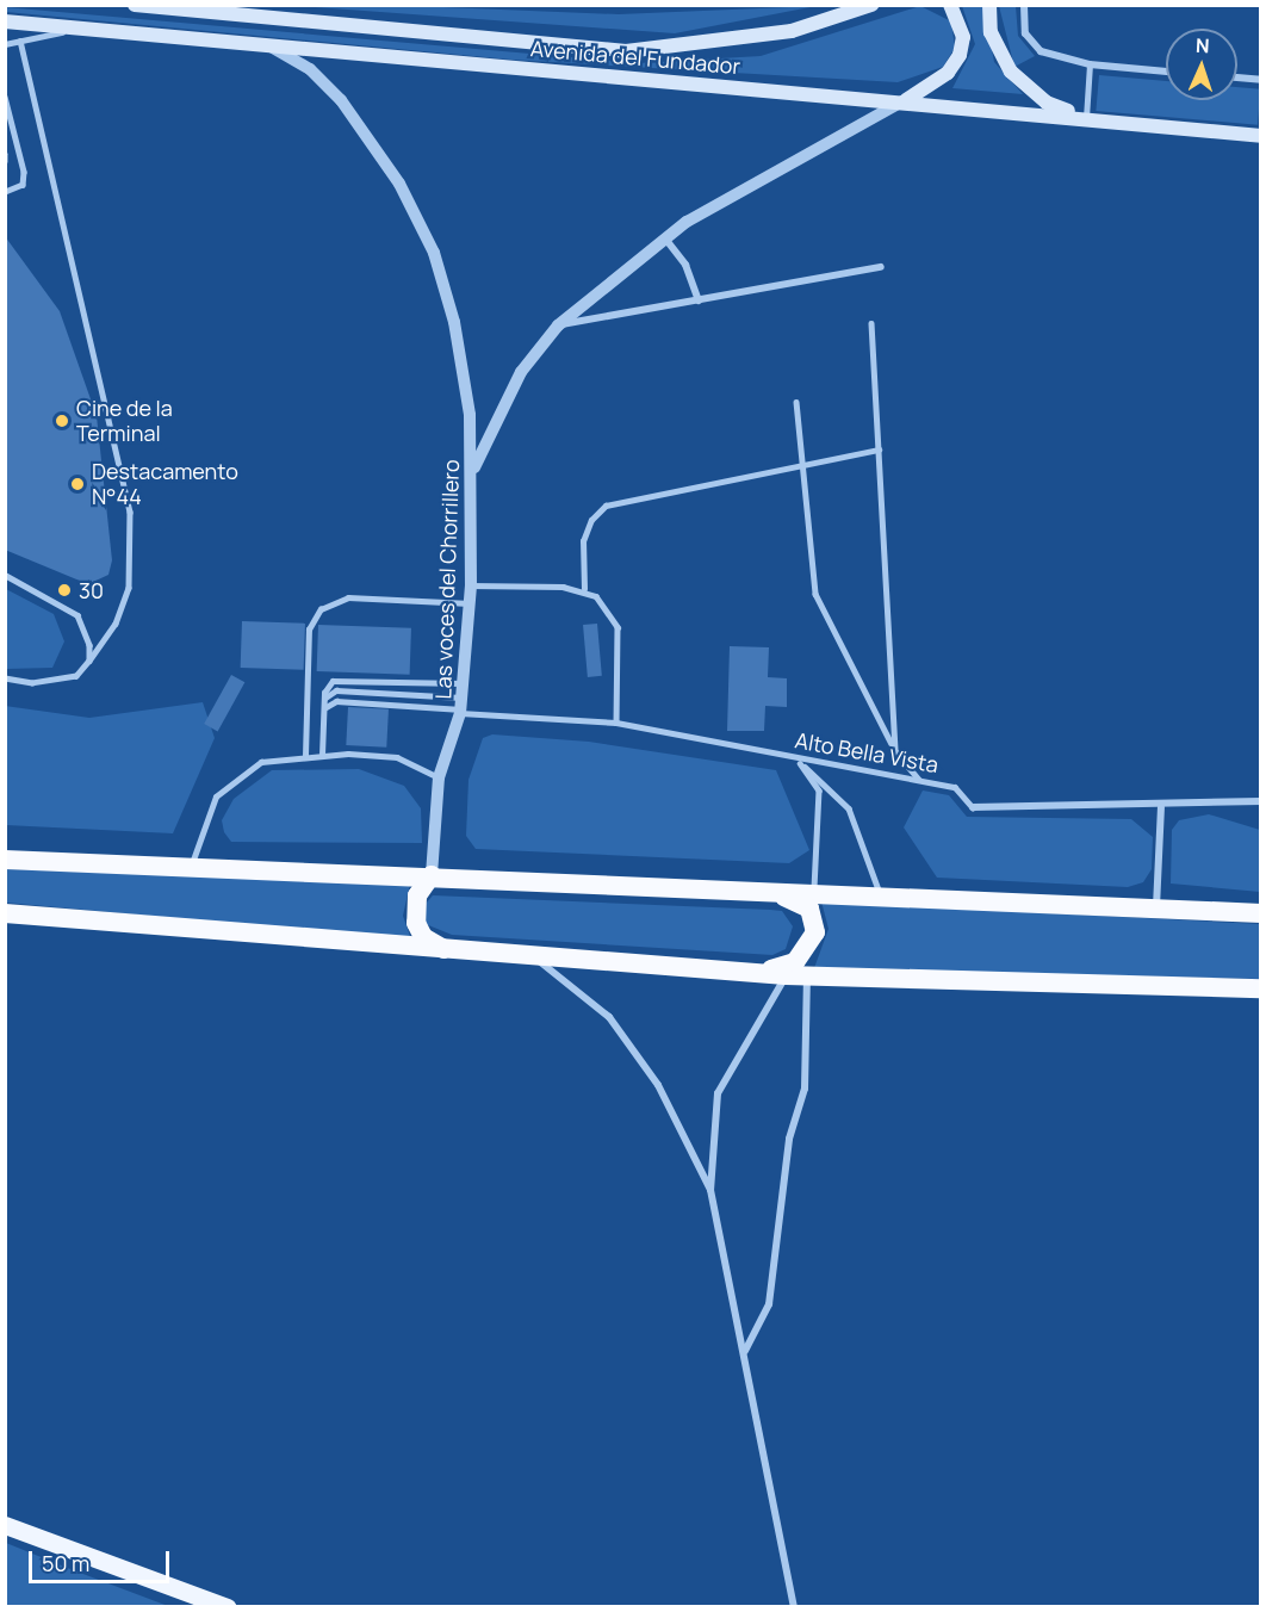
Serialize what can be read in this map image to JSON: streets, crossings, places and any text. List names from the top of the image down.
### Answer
{
  "streets": {
    "main road": ["Avenida del Fundador"],
    "street": ["Las voces del Chorrillero", "Alto Bella Vista"]
  },
  "crossings": [
    ["Avenida del Fundador", "Las voces del Chorrillero"],
    ["Las voces del Chorrillero", "Alto Bella Vista"]
  ],
  "places": ["Cine de la Terminal", "Destacamento N°44", "30"],
  "scale_bar": "50 m",
  "north": "top"
}
